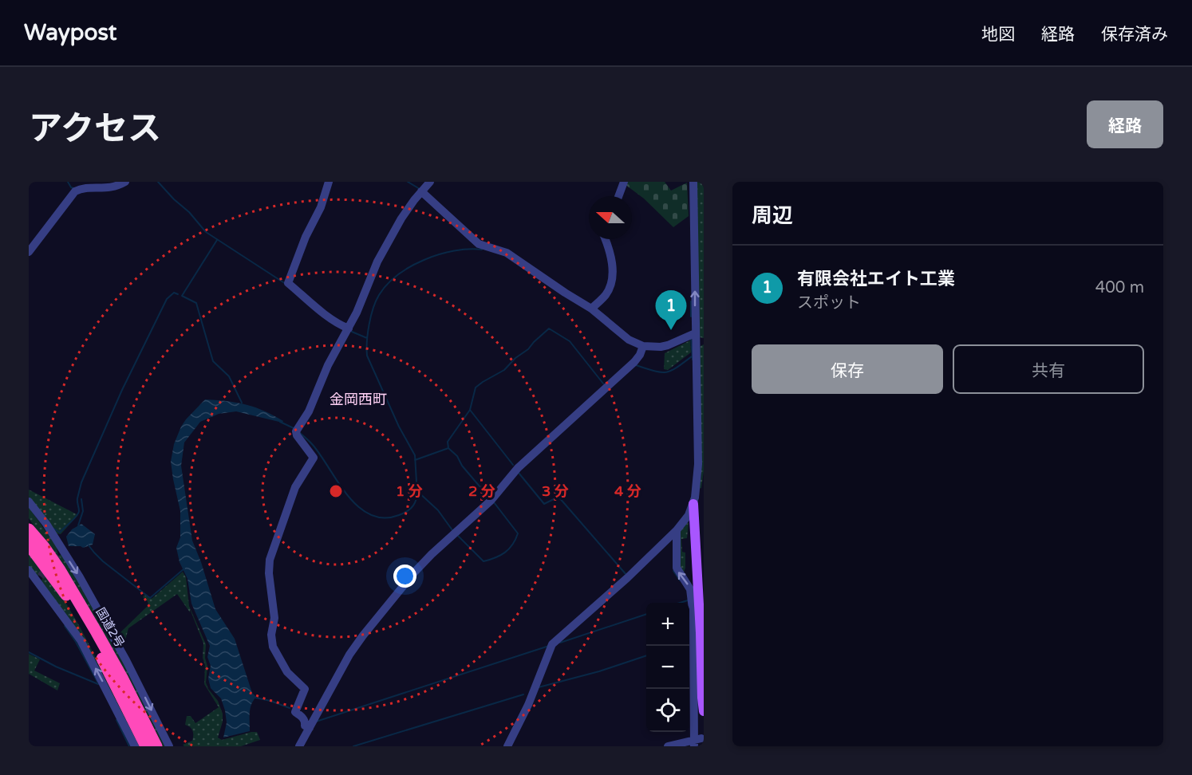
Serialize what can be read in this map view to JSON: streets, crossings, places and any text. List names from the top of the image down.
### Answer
{
  "streets": {
    "highway": ["国道2号"]
  },
  "districts": ["金岡西町"],
  "north": "left",
  "page": {
    "header": "Waypost",
    "nav": ["地図", "経路", "保存済み"],
    "title": "アクセス",
    "buttons": [
      "経路",
      ["保存", "共有"]
    ],
    "heading": "周辺",
    "list": [
      {
        "mark": "1",
        "name": "有限会社エイト工業",
        "note": "スポット",
        "value": "400 m"
      }
    ],
    "pins": "1",
    "map_buttons": ["+", "−"]
  },
  "rings": [
    "1 分",
    "2 分",
    "3 分",
    "4 分"
  ]
}
